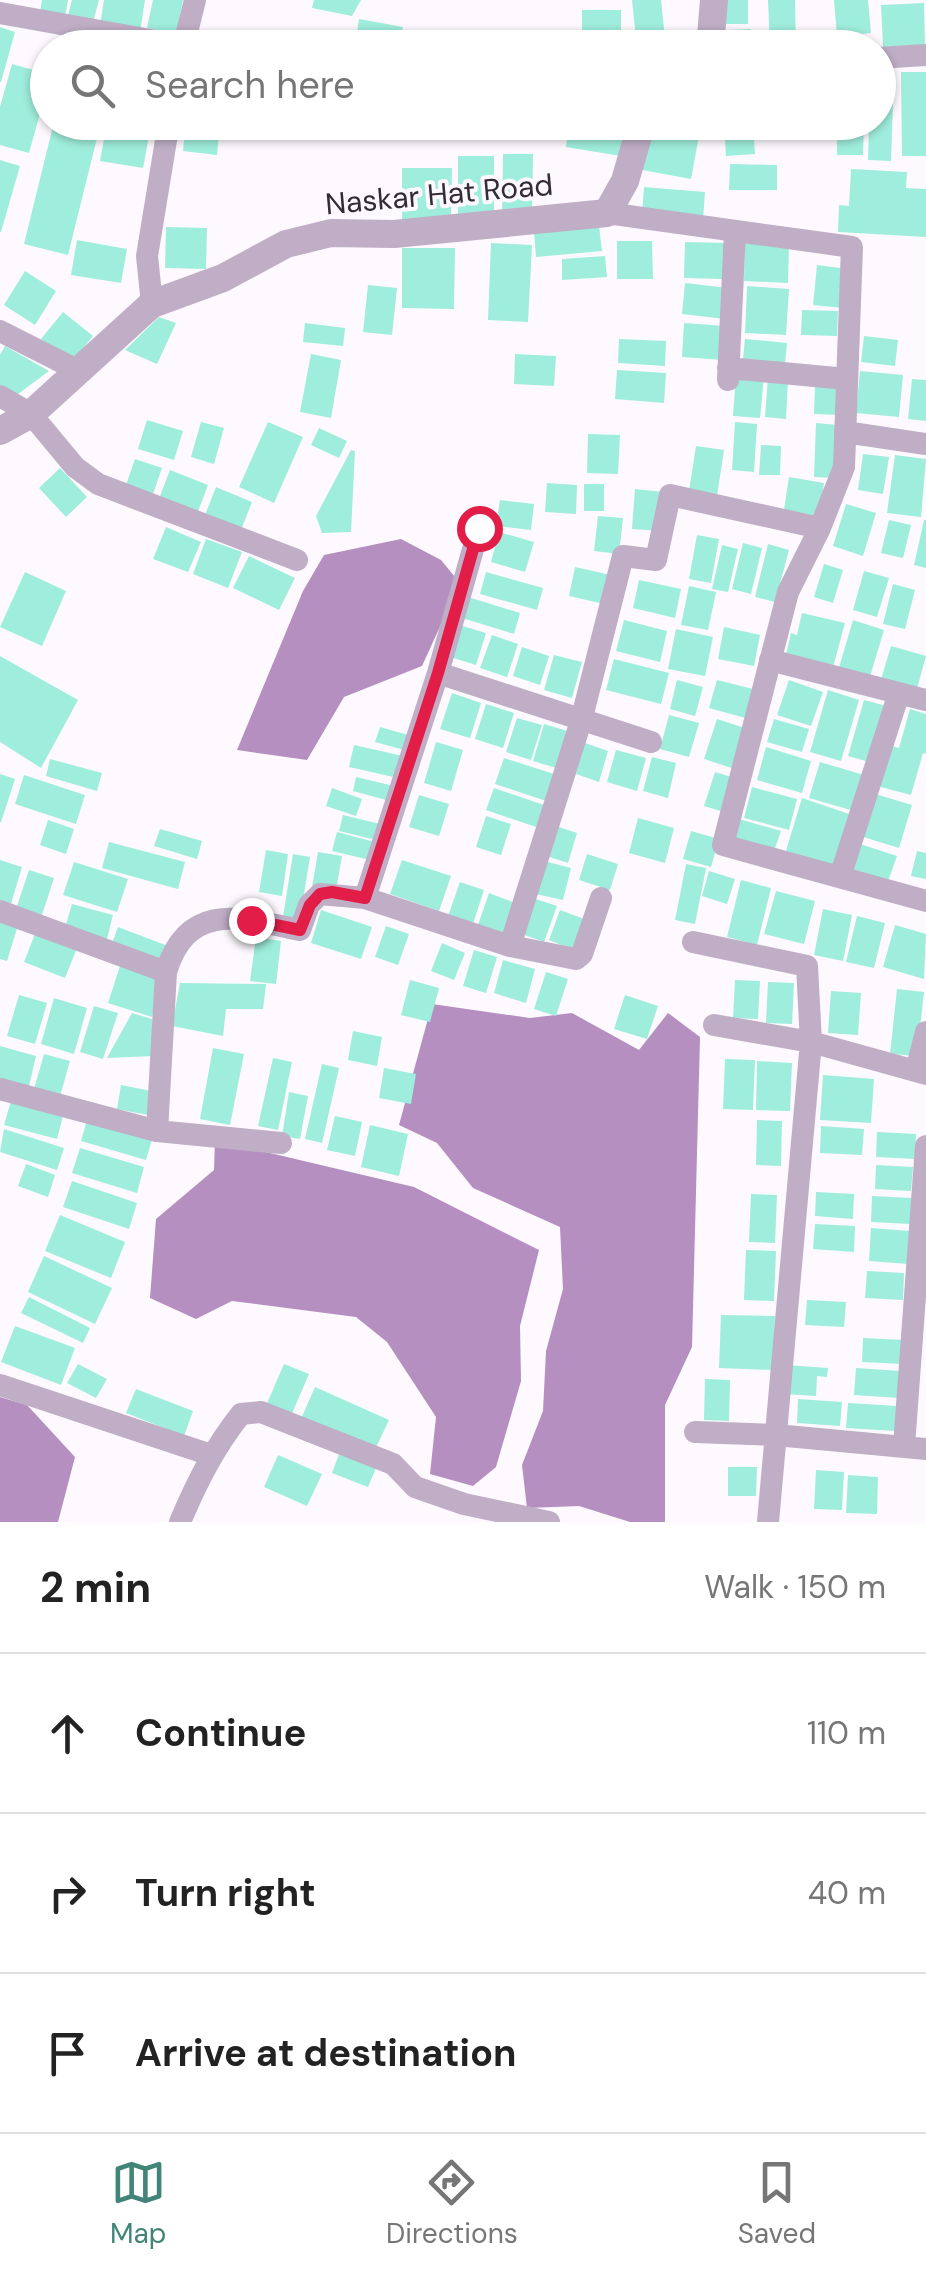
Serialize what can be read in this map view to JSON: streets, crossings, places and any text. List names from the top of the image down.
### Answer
{
  "streets": {
    "street": ["Naskar Hat Road"]
  },
  "page": {
    "search": "Search here",
    "heading": ["2 min", "Walk · 150 m"],
    "list": [
      ["Continue", "110 m"],
      ["Turn right", "40 m"],
      "Arrive at destination"
    ],
    "nav": ["Map", "Directions", "Saved"]
  }
}
